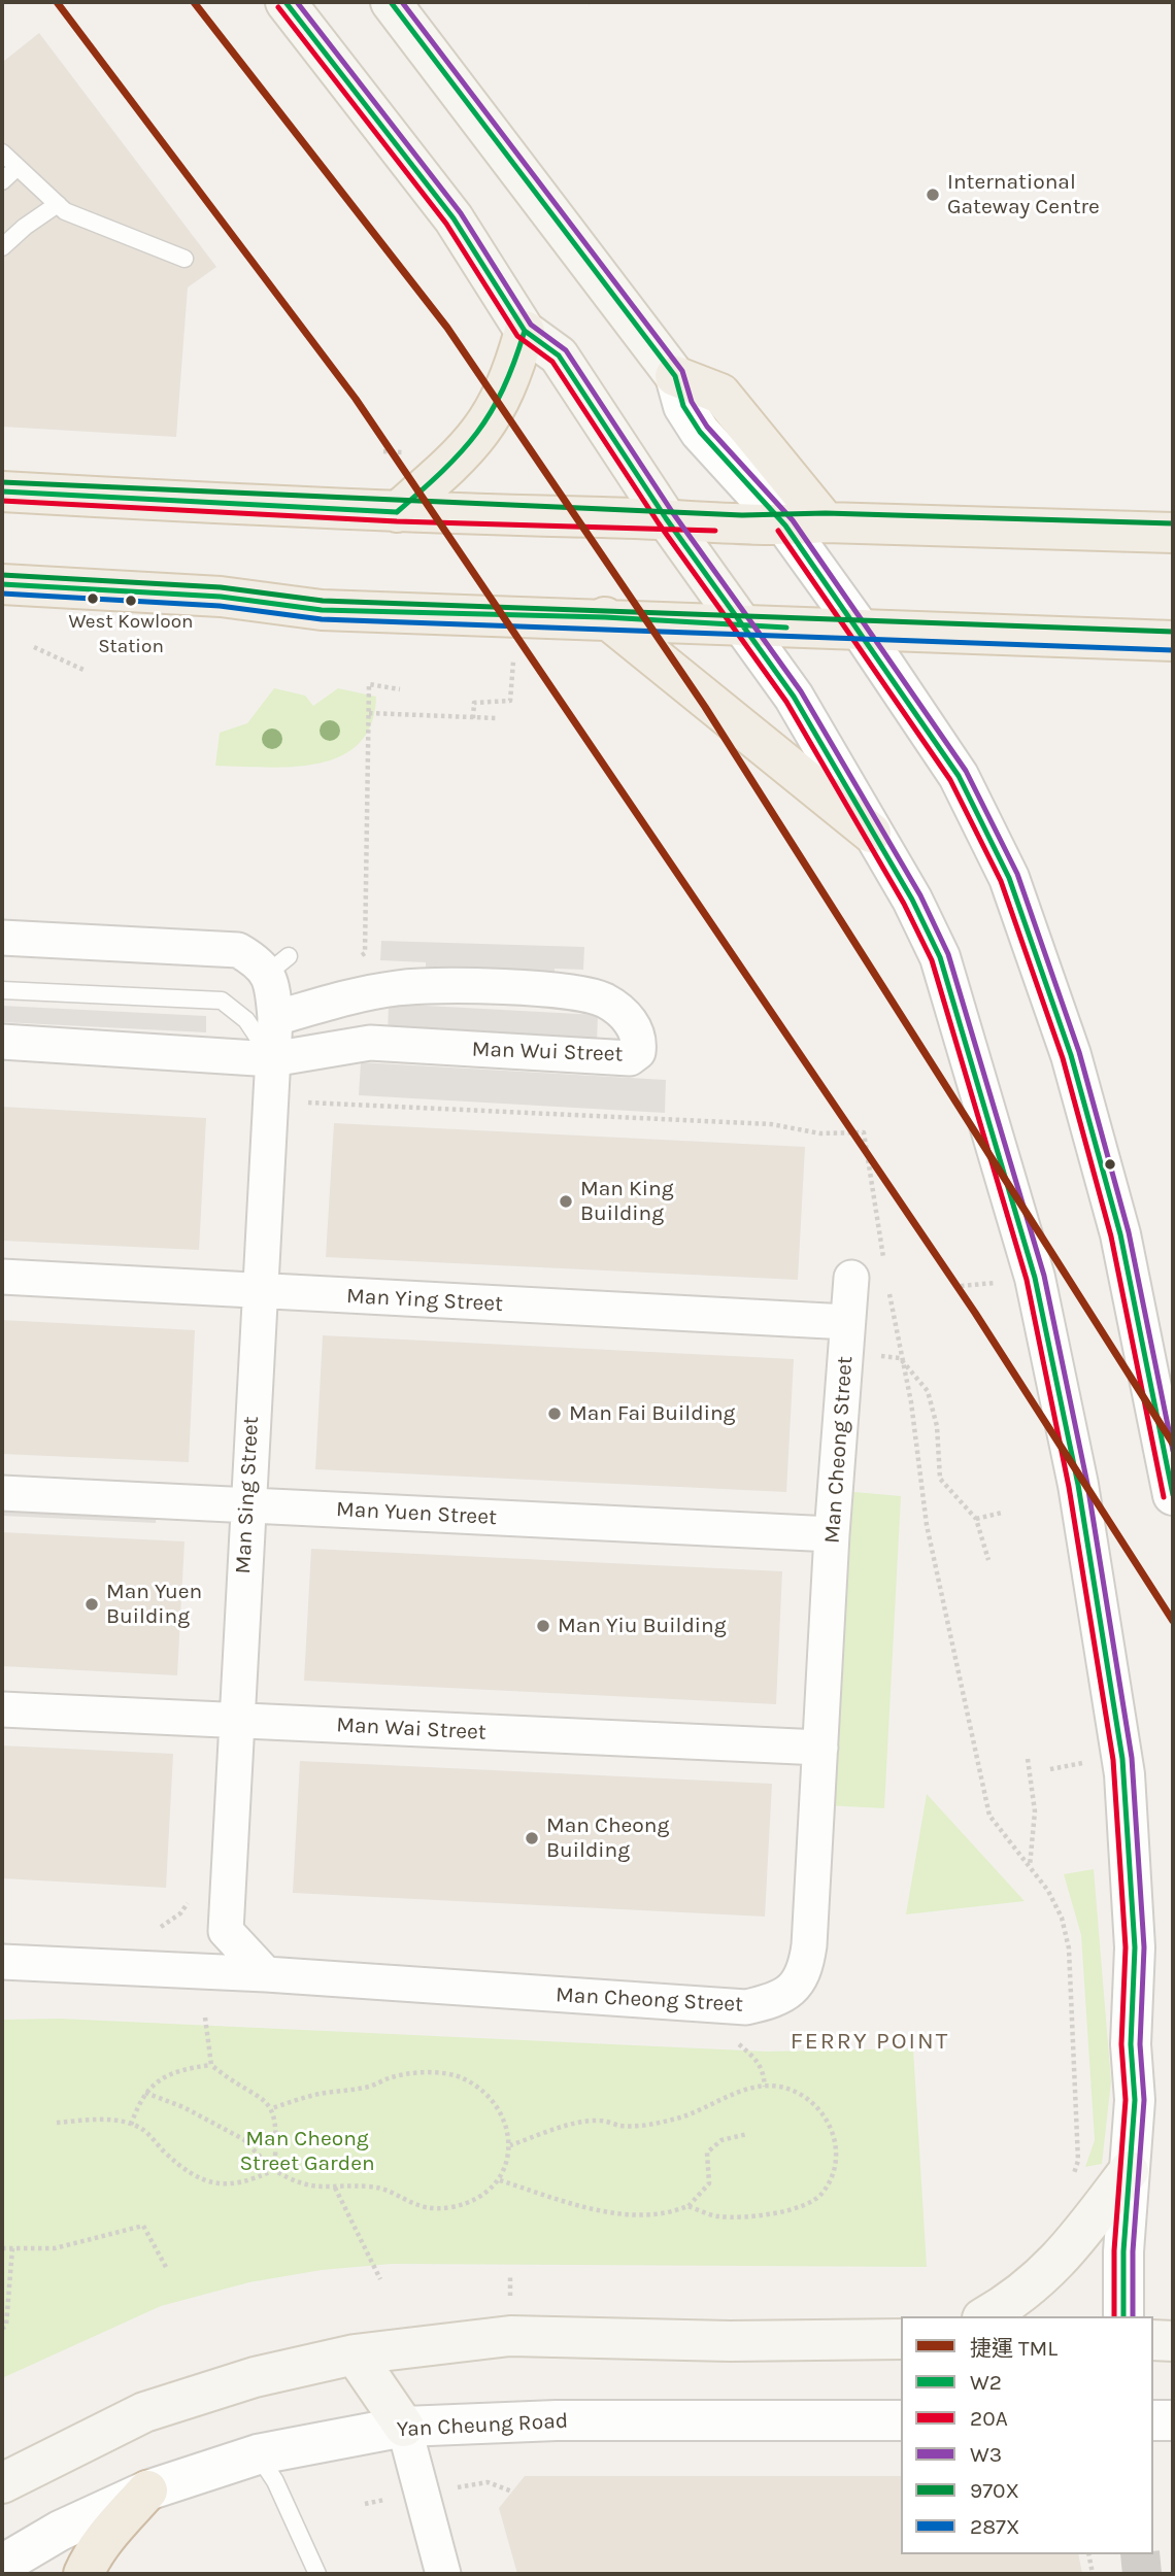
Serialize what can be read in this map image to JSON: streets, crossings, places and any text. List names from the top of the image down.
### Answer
{
  "streets": {
    "street": [
      "Man Wui Street",
      "Man Ying Street",
      "Man Cheong Street",
      "Man Sing Street",
      "Man Yuen Street",
      "Man Wai Street",
      "Yan Cheung Road"
    ]
  },
  "crossings": [
    ["Man Wui Street", "Man Sing Street"],
    ["Man Ying Street", "Man Cheong Street"],
    ["Man Ying Street", "Man Sing Street"],
    ["Man Cheong Street", "Man Yuen Street"],
    ["Man Cheong Street", "Man Wai Street"],
    ["Man Sing Street", "Man Yuen Street"],
    ["Man Sing Street", "Man Wai Street"]
  ],
  "districts": ["FERRY POINT"],
  "parks": ["Man Cheong Street Garden"],
  "places": [
    "International Gateway Centre",
    "West Kowloon Station",
    "Man King Building",
    "Man Fai Building",
    "Man Yuen Building",
    "Man Yiu Building",
    "Man Cheong Building"
  ],
  "lines": [
    "metro line TML",
    "transit line W2",
    "transit line W3",
    "transit line 20A",
    "transit line 970X",
    "transit line 287X"
  ],
  "legend": [
    "捷運 TML",
    "W2",
    "20A",
    "W3",
    "970X",
    "287X"
  ]
}
